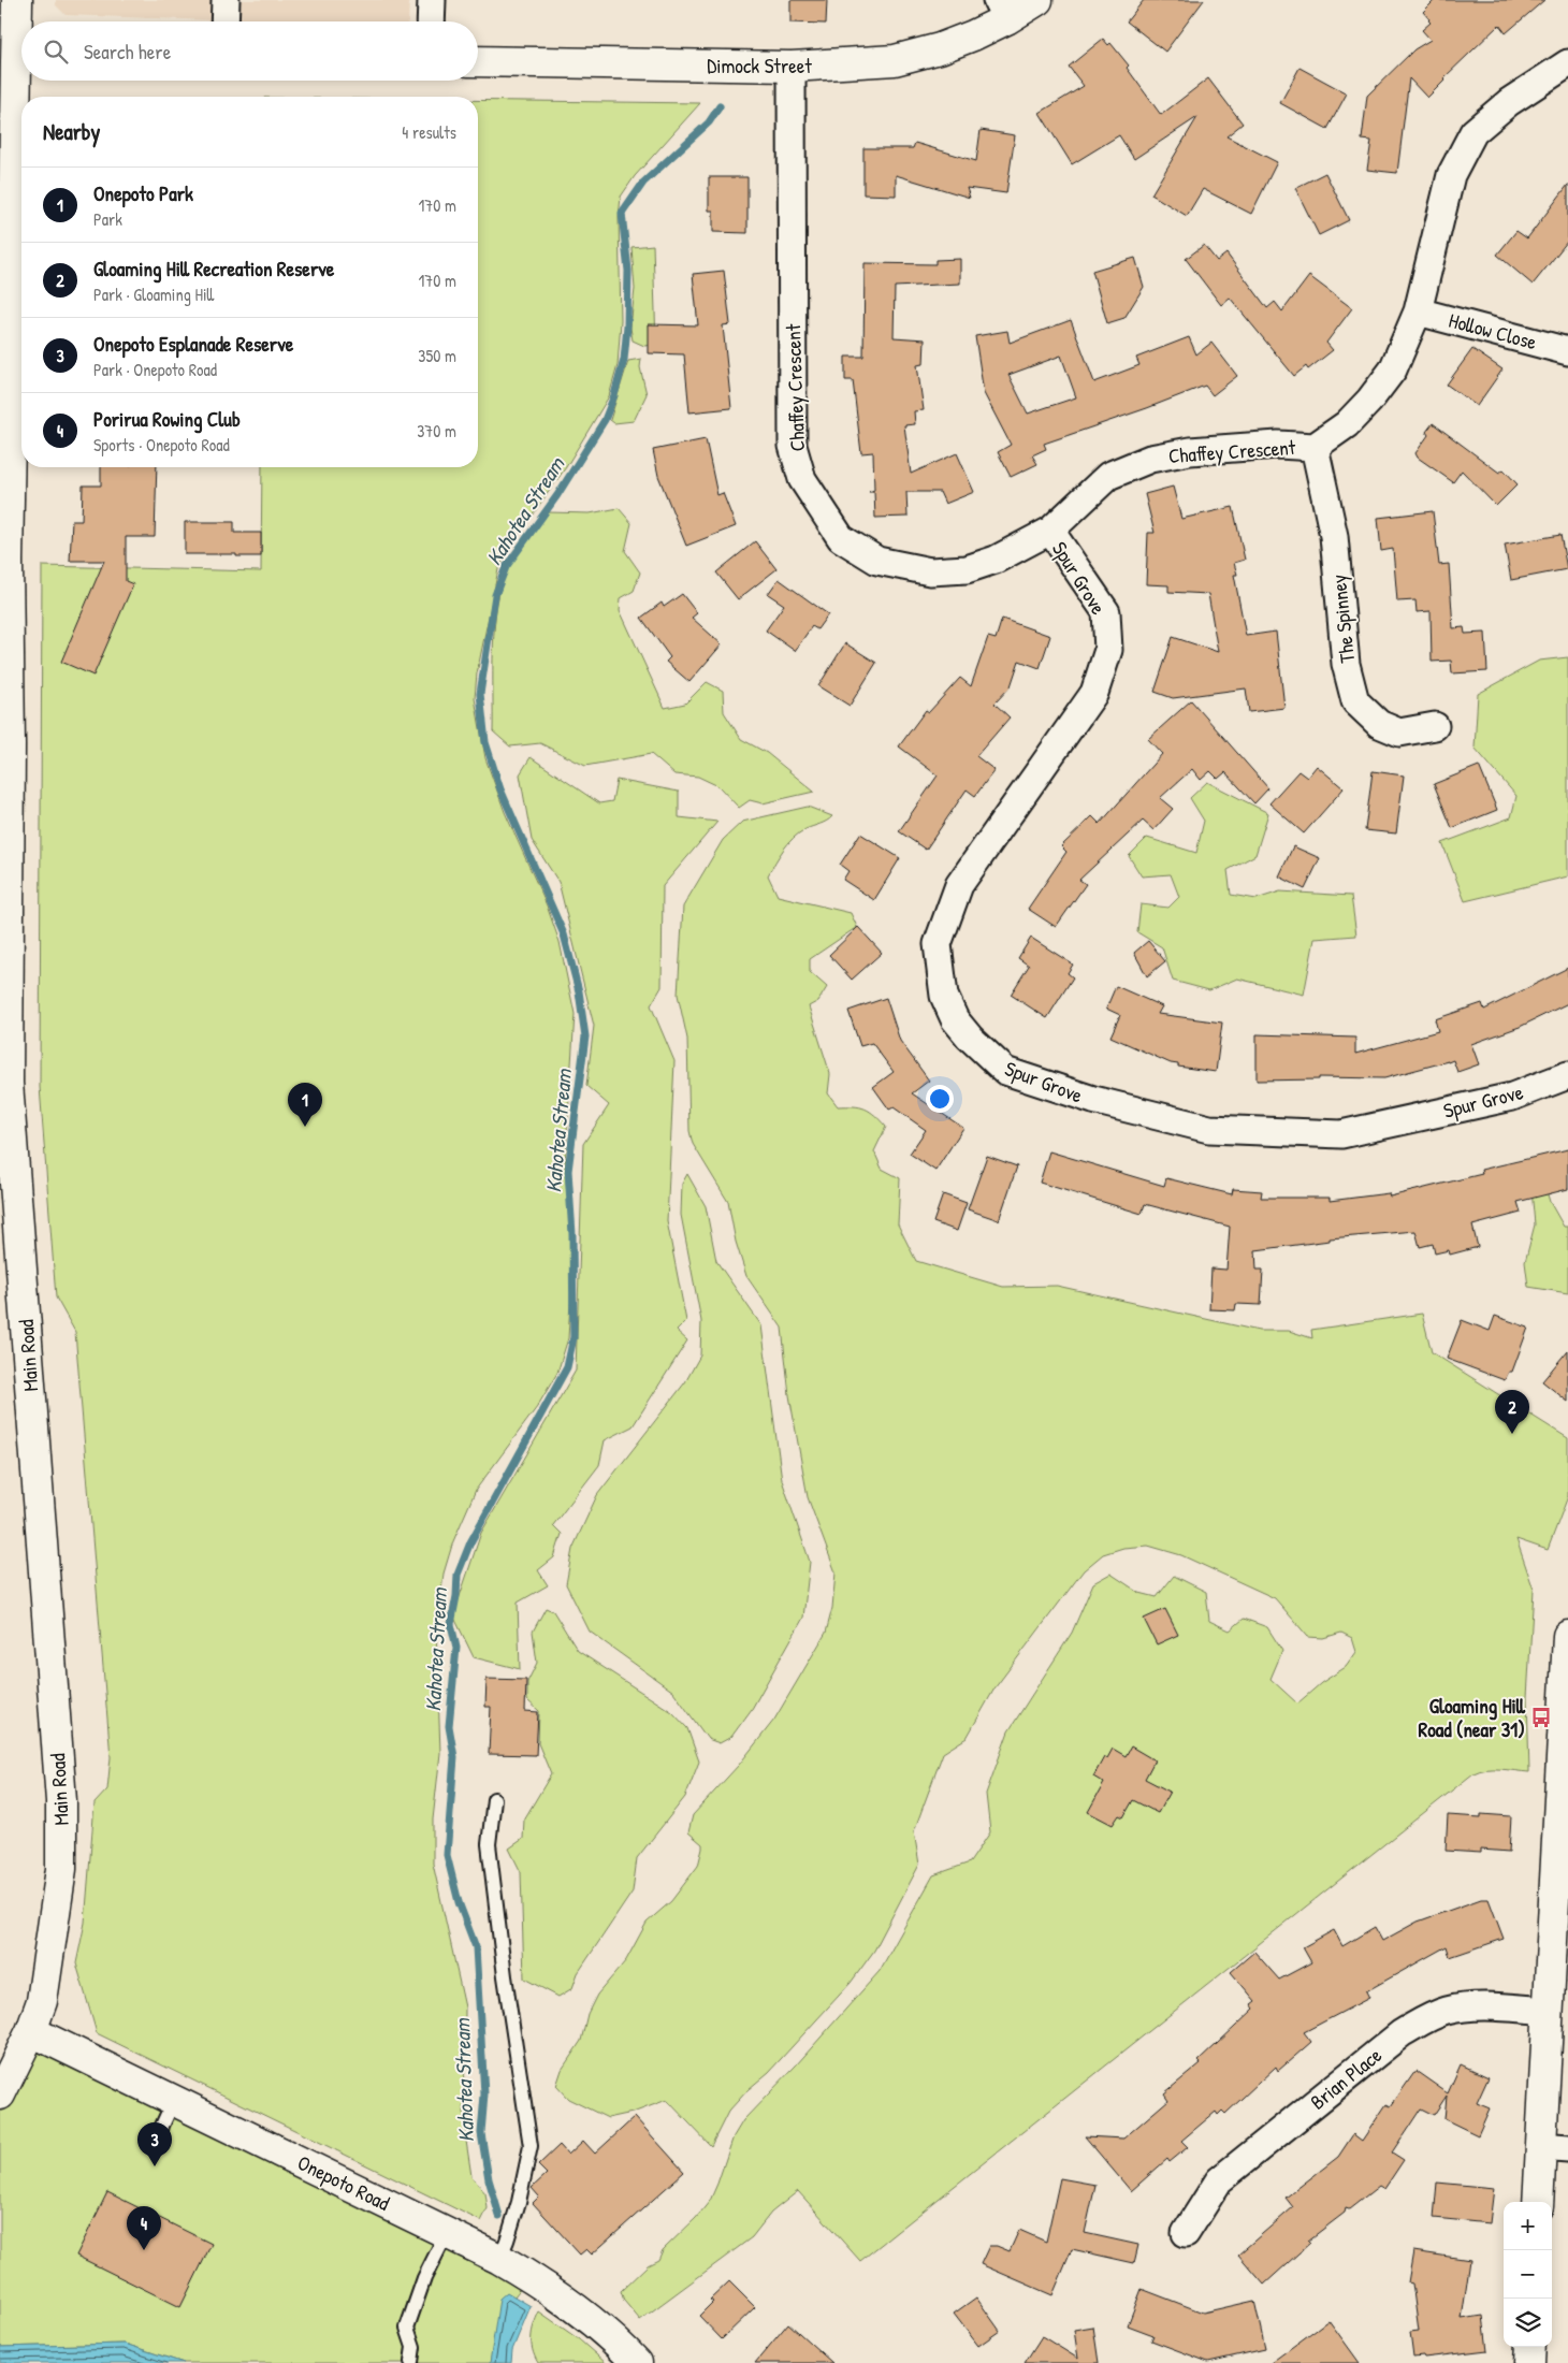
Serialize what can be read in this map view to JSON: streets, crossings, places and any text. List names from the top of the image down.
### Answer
{
  "streets": {
    "main road": ["Dimock Street", "Main Road", "Onepoto Road"],
    "street": [
      "Hollow Close",
      "Chaffey Crescent",
      "Spur Grove",
      "The Spinney",
      "Brian Place"
    ]
  },
  "crossings": [
    ["Dimock Street", "Chaffey Crescent"],
    ["Hollow Close", "Chaffey Crescent"],
    ["Chaffey Crescent", "Spur Grove"],
    ["Chaffey Crescent", "The Spinney"],
    ["Main Road", "Onepoto Road"]
  ],
  "water": ["Kahotea Stream"],
  "places": {
    "bus stop": ["Gloaming Hill Road (near 31)"]
  },
  "page": {
    "search": "Search here",
    "heading": ["Nearby", "4 results"],
    "list": [
      {
        "mark": "1",
        "name": "Onepoto Park",
        "note": "Park",
        "value": "170 m"
      },
      {
        "mark": "2",
        "name": "Gloaming Hill Recreation Reserve",
        "note": "Park · Gloaming Hill",
        "value": "170 m"
      },
      {
        "mark": "3",
        "name": "Onepoto Esplanade Reserve",
        "note": "Park · Onepoto Road",
        "value": "350 m"
      },
      {
        "mark": "4",
        "name": "Porirua Rowing Club",
        "note": "Sports · Onepoto Road",
        "value": "370 m"
      }
    ],
    "pins": [
      "1",
      "2",
      "3",
      "4"
    ],
    "map_buttons": ["+", "−"]
  }
}
